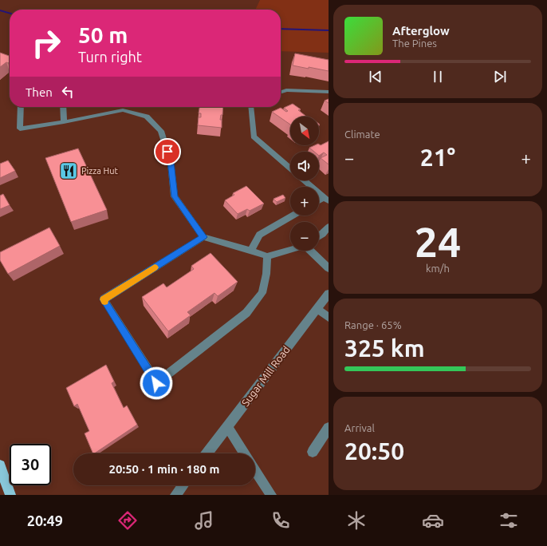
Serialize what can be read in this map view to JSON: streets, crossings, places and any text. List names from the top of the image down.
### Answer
{
  "streets": {
    "street": ["Sugar Mill Road"]
  },
  "places": {
    "restaurant": ["Pizza Hut"]
  },
  "north": "bottom right",
  "page": {
    "turn": ["50 m", "Turn right"],
    "song": ["Afterglow", "The Pines"],
    "then": "Then",
    "tile": [
      "Climate",
      ["24", "km/h"],
      ["Range · 65%", "325 km"],
      ["Arrival", "20:50"]
    ],
    "map_buttons": ["+", "−"],
    "heat": ["−", "21°", "+"],
    "limit": "30",
    "trip": "20:50 · 1 min · 180 m",
    "tabs": "20:49"
  }
}
